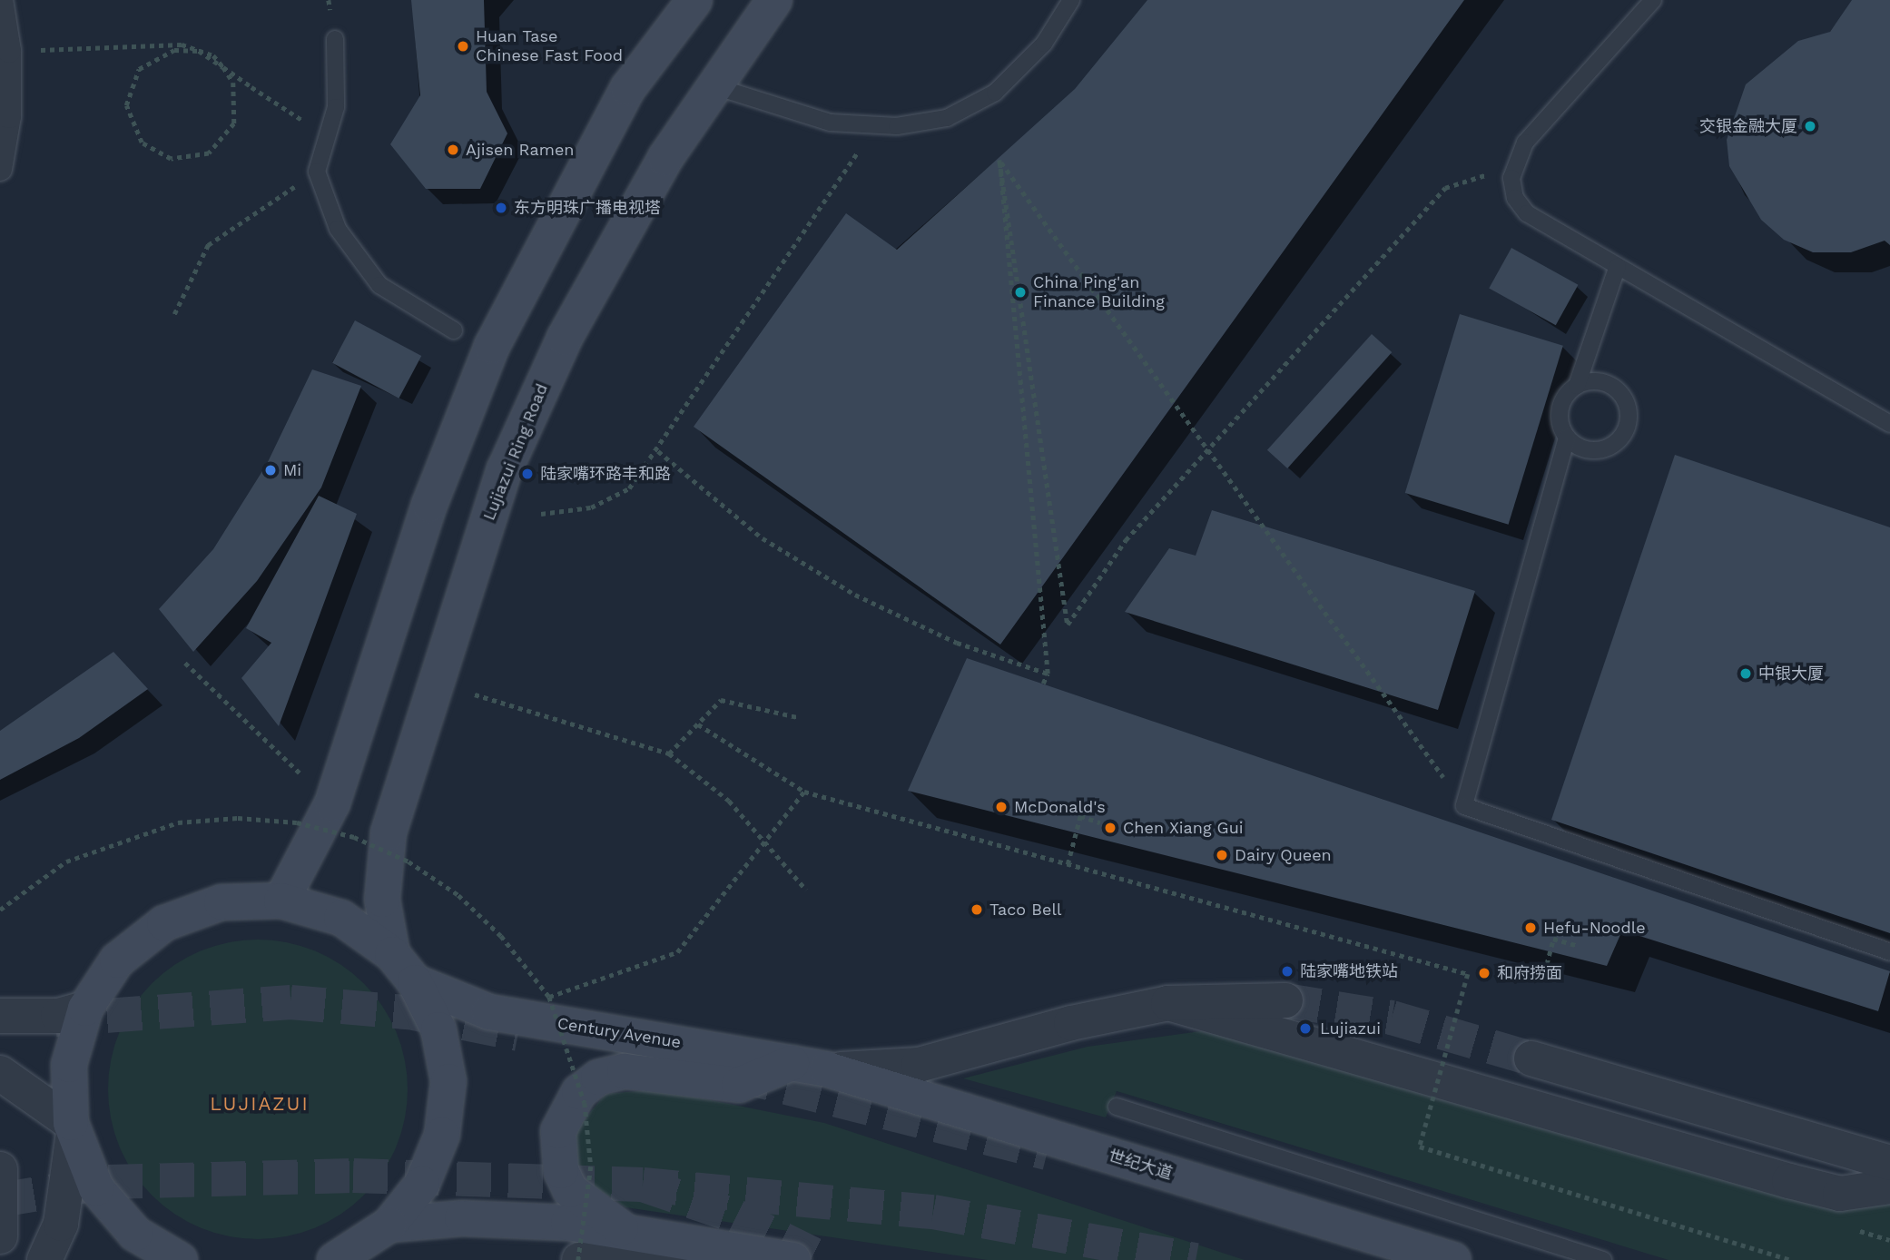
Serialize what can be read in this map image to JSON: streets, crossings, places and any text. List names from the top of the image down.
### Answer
{
  "streets": {
    "main road": ["Lujiazui Ring Road", "Century Avenue", "世纪大道"]
  },
  "crossings": [
    ["Century Avenue", "世纪大道"]
  ],
  "districts": ["LUJIAZUI"],
  "places": [
    "Huan Tase Chinese Fast Food",
    "交银金融大厦",
    "Ajisen Ramen",
    "东方明珠广播电视塔",
    "China Ping'an Finance Building",
    "Mi",
    "陆家嘴环路丰和路",
    "中银大厦",
    "McDonald's",
    "Chen Xiang Gui",
    "Dairy Queen",
    "Taco Bell",
    "Hefu-Noodle",
    "陆家嘴地铁站",
    "和府捞面",
    "Lujiazui"
  ]
}
